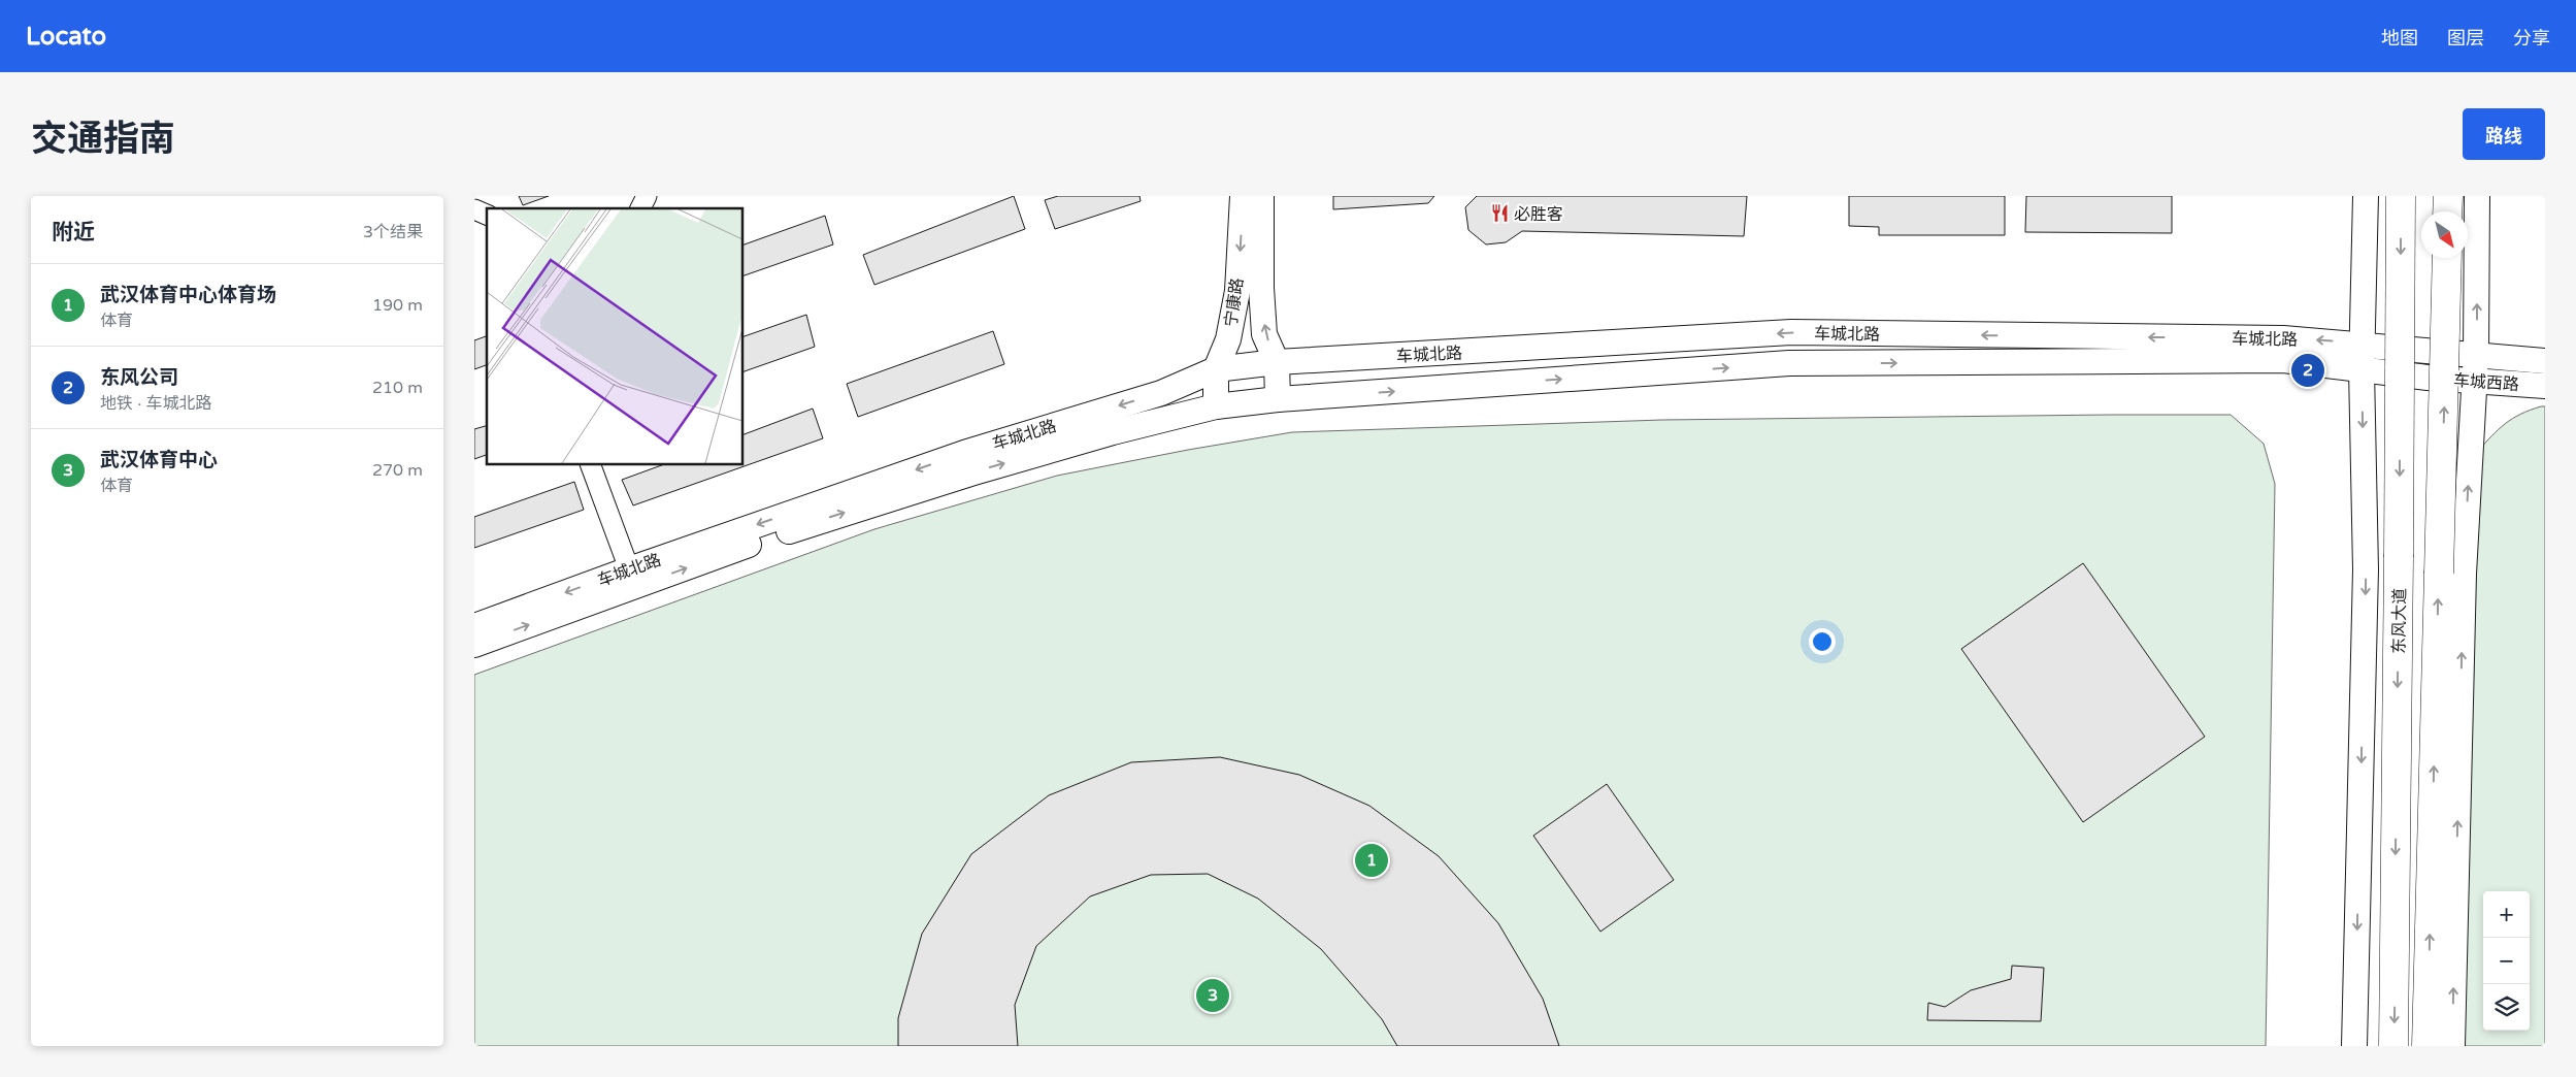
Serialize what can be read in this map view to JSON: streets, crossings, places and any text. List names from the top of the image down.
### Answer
{
  "streets": {
    "highway": ["东风大道"],
    "main road": ["宁康路", "车城北路", "车城西路"]
  },
  "crossings": [
    ["宁康路", "车城北路"],
    ["车城北路", "车城西路"]
  ],
  "places": {
    "restaurant": ["必胜客"]
  },
  "north": "bottom right",
  "page": {
    "header": "Locato",
    "nav": ["地图", "图层", "分享"],
    "title": "交通指南",
    "buttons": "路线",
    "heading": ["附近", "3个结果"],
    "list": [
      {
        "mark": "1",
        "name": "武汉体育中心体育场",
        "note": "体育",
        "value": "190 m"
      },
      {
        "mark": "2",
        "name": "东风公司",
        "note": "地铁 · 车城北路",
        "value": "210 m"
      },
      {
        "mark": "3",
        "name": "武汉体育中心",
        "note": "体育",
        "value": "270 m"
      }
    ],
    "pins": ["2", "1", "3"],
    "map_buttons": ["+", "−"]
  }
}
